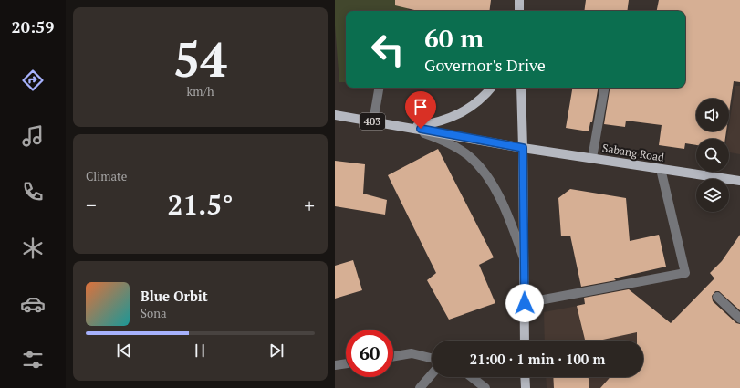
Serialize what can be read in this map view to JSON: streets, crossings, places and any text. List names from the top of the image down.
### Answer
{
  "streets": {
    "main road": ["403", "Sabang Road"]
  },
  "crossings": [
    ["403", "Sabang Road"]
  ],
  "page": {
    "tabs": "20:59",
    "tile": [
      ["54", "km/h"],
      "Climate"
    ],
    "turn": ["60 m", "Governor's Drive"],
    "heat": ["−", "21.5°", "+"],
    "song": ["Blue Orbit", "Sona"],
    "limit": "60",
    "trip": "21:00 · 1 min · 100 m"
  }
}
